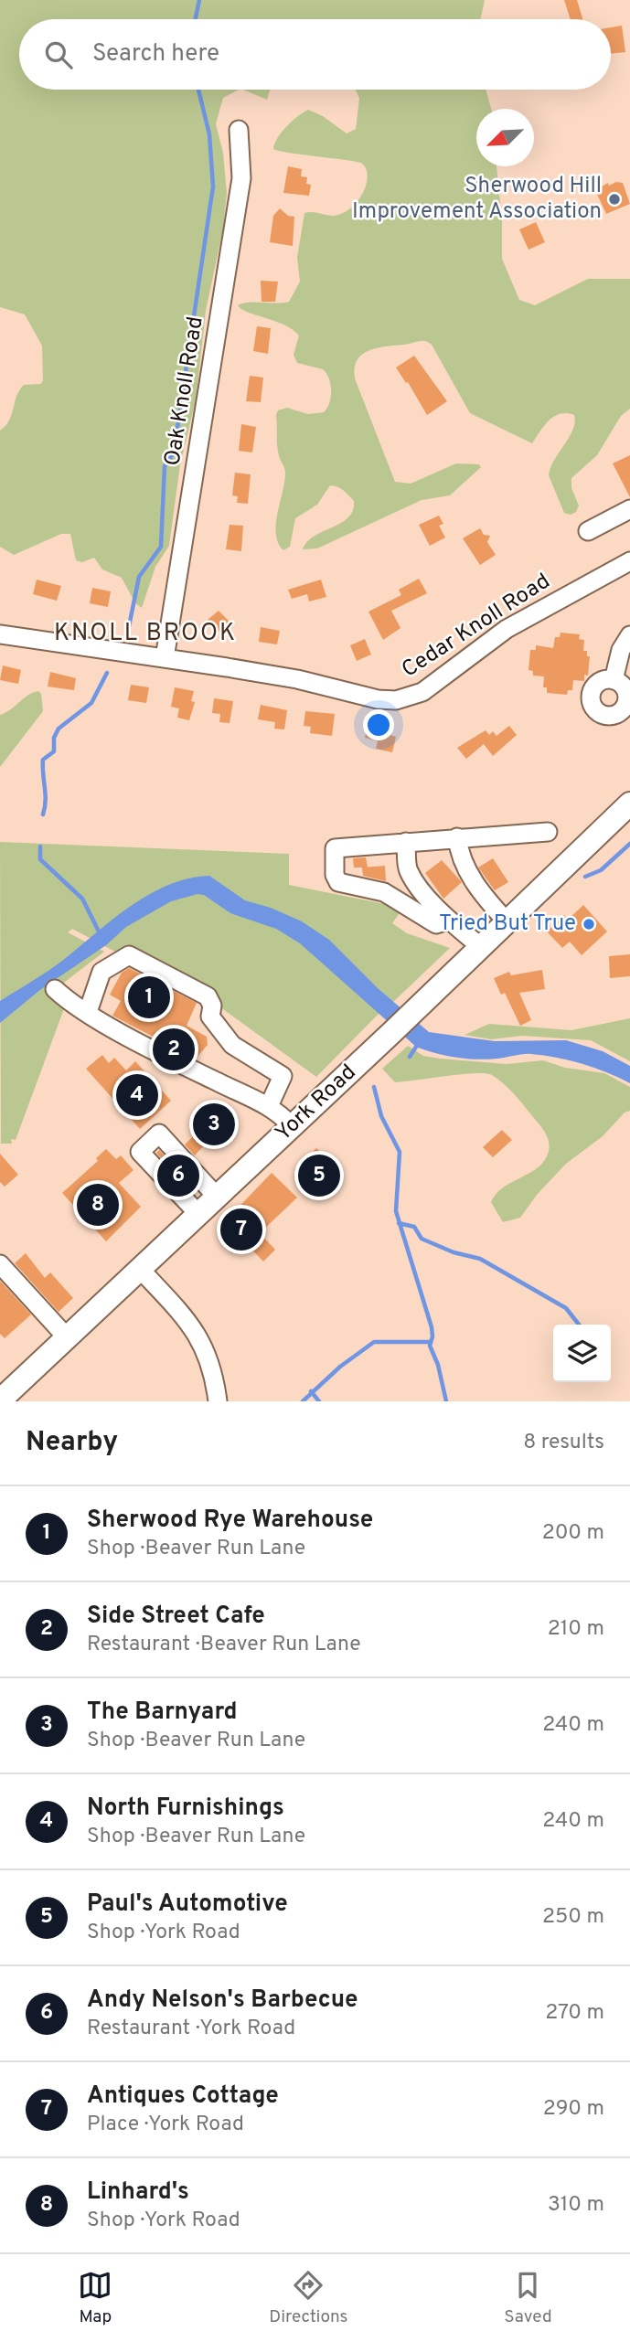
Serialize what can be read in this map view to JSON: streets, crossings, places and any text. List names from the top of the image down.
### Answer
{
  "streets": {
    "main road": ["York Road"],
    "street": ["Oak Knoll Road", "Cedar Knoll Road"]
  },
  "crossings": [
    ["Oak Knoll Road", "Cedar Knoll Road"]
  ],
  "districts": ["KNOLL BROOK"],
  "places": ["Sherwood Hill Improvement Association", "Tried But True"],
  "north": "bottom left",
  "page": {
    "search": "Search here",
    "pins": [
      "1",
      "2",
      "4",
      "3",
      "5",
      "6",
      "8",
      "7"
    ],
    "heading": ["Nearby", "8 results"],
    "list": [
      {
        "mark": "1",
        "name": "Sherwood Rye Warehouse",
        "note": "Shop · Beaver Run Lane",
        "value": "200 m"
      },
      {
        "mark": "2",
        "name": "Side Street Cafe",
        "note": "Restaurant · Beaver Run Lane",
        "value": "210 m"
      },
      {
        "mark": "3",
        "name": "The Barnyard",
        "note": "Shop · Beaver Run Lane",
        "value": "240 m"
      },
      {
        "mark": "4",
        "name": "North Furnishings",
        "note": "Shop · Beaver Run Lane",
        "value": "240 m"
      },
      {
        "mark": "5",
        "name": "Paul's Automotive",
        "note": "Shop · York Road",
        "value": "250 m"
      },
      {
        "mark": "6",
        "name": "Andy Nelson's Barbecue",
        "note": "Restaurant · York Road",
        "value": "270 m"
      },
      {
        "mark": "7",
        "name": "Antiques Cottage",
        "note": "Place · York Road",
        "value": "290 m"
      },
      {
        "mark": "8",
        "name": "Linhard's",
        "note": "Shop · York Road",
        "value": "310 m"
      }
    ],
    "nav": ["Map", "Directions", "Saved"]
  }
}
